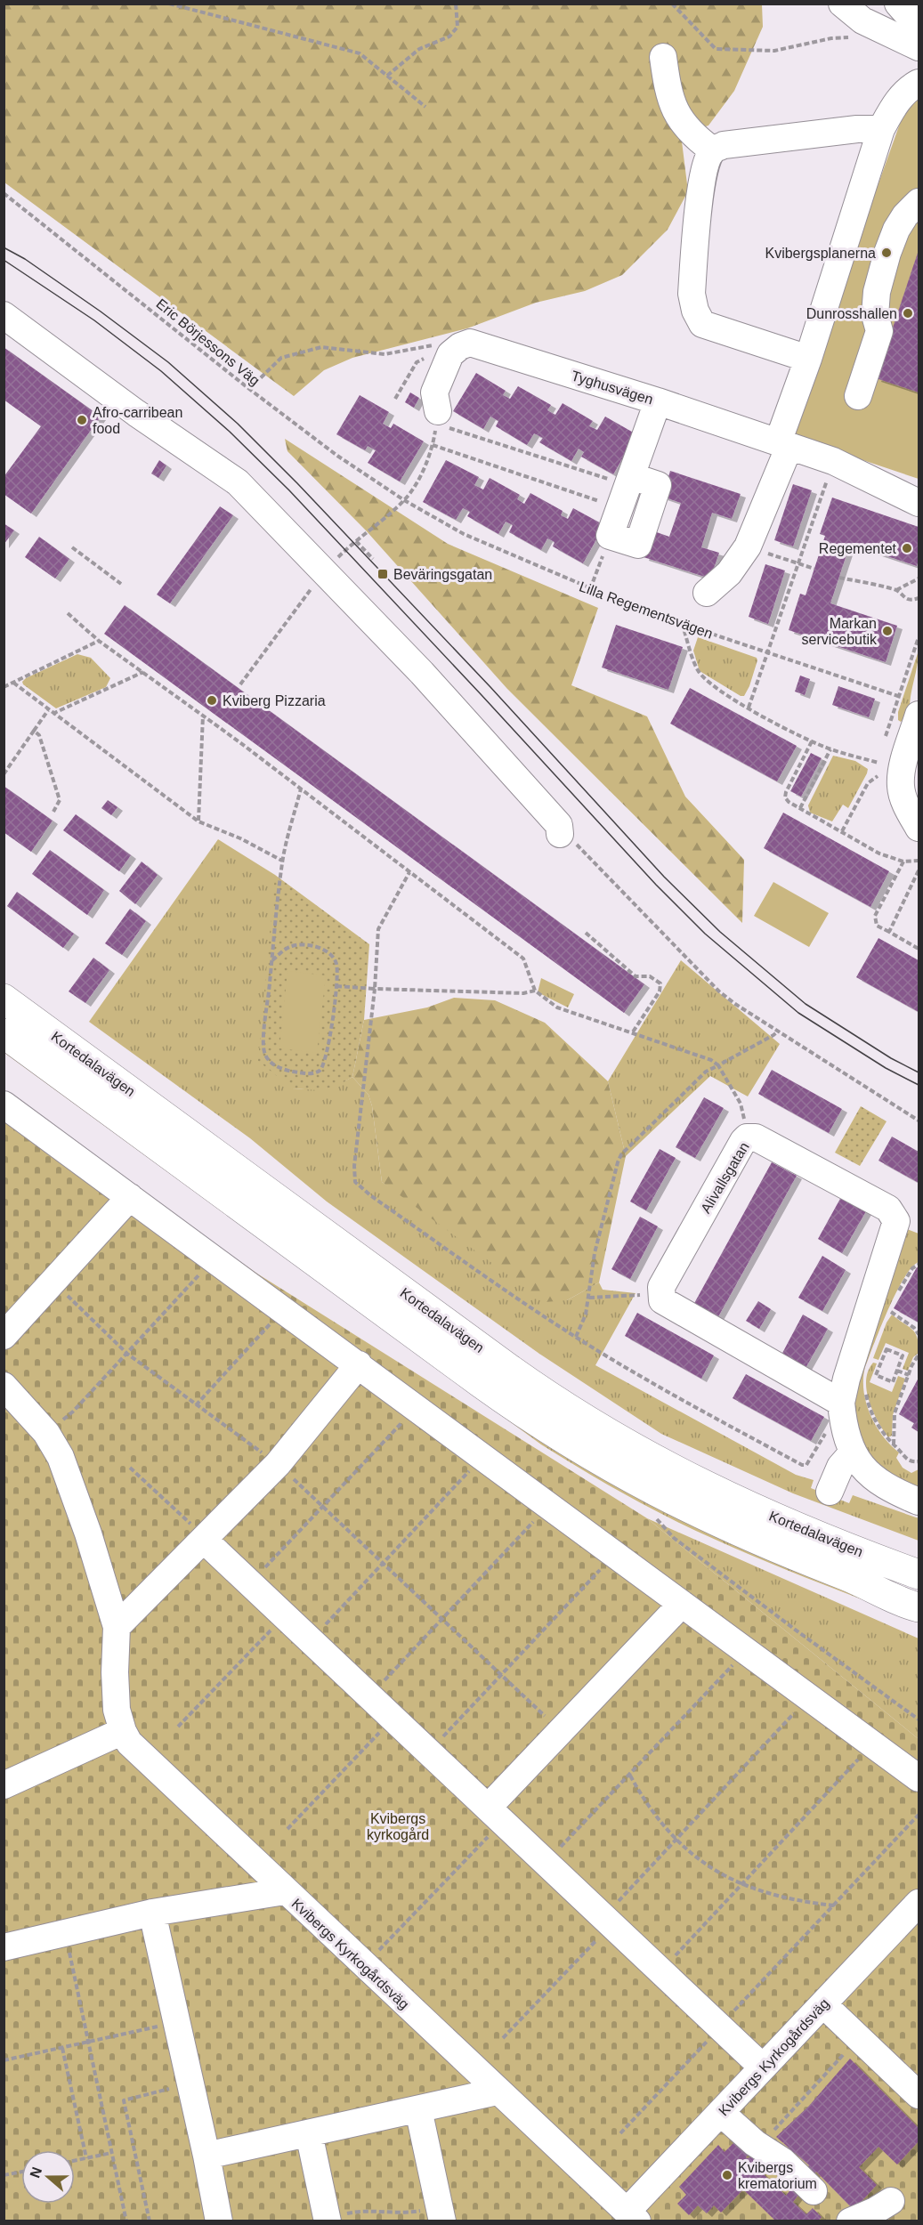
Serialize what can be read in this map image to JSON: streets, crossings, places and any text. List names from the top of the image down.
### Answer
{
  "streets": {
    "main road": ["Kortedalavägen"],
    "street": ["Tyghusvägen", "Alivallsgatan", "Kvibergs Kyrkogårdsväg"],
    "path": ["Eric Börjessons Väg", "Lilla Regementsvägen"]
  },
  "crossings": [
    ["Eric Börjessons Väg", "Lilla Regementsvägen"]
  ],
  "parks": ["Kvibergs kyrkogård"],
  "places": {
    "other": [
      "Kvibergsplanerna",
      "Dunrosshallen",
      "Afro-carribean food",
      "Regementet",
      "Markan servicebutik",
      "Kviberg Pizzaria",
      "Kvibergs krematorium"
    ],
    "transit": ["Beväringsgatan"]
  },
  "north": "left"
}
